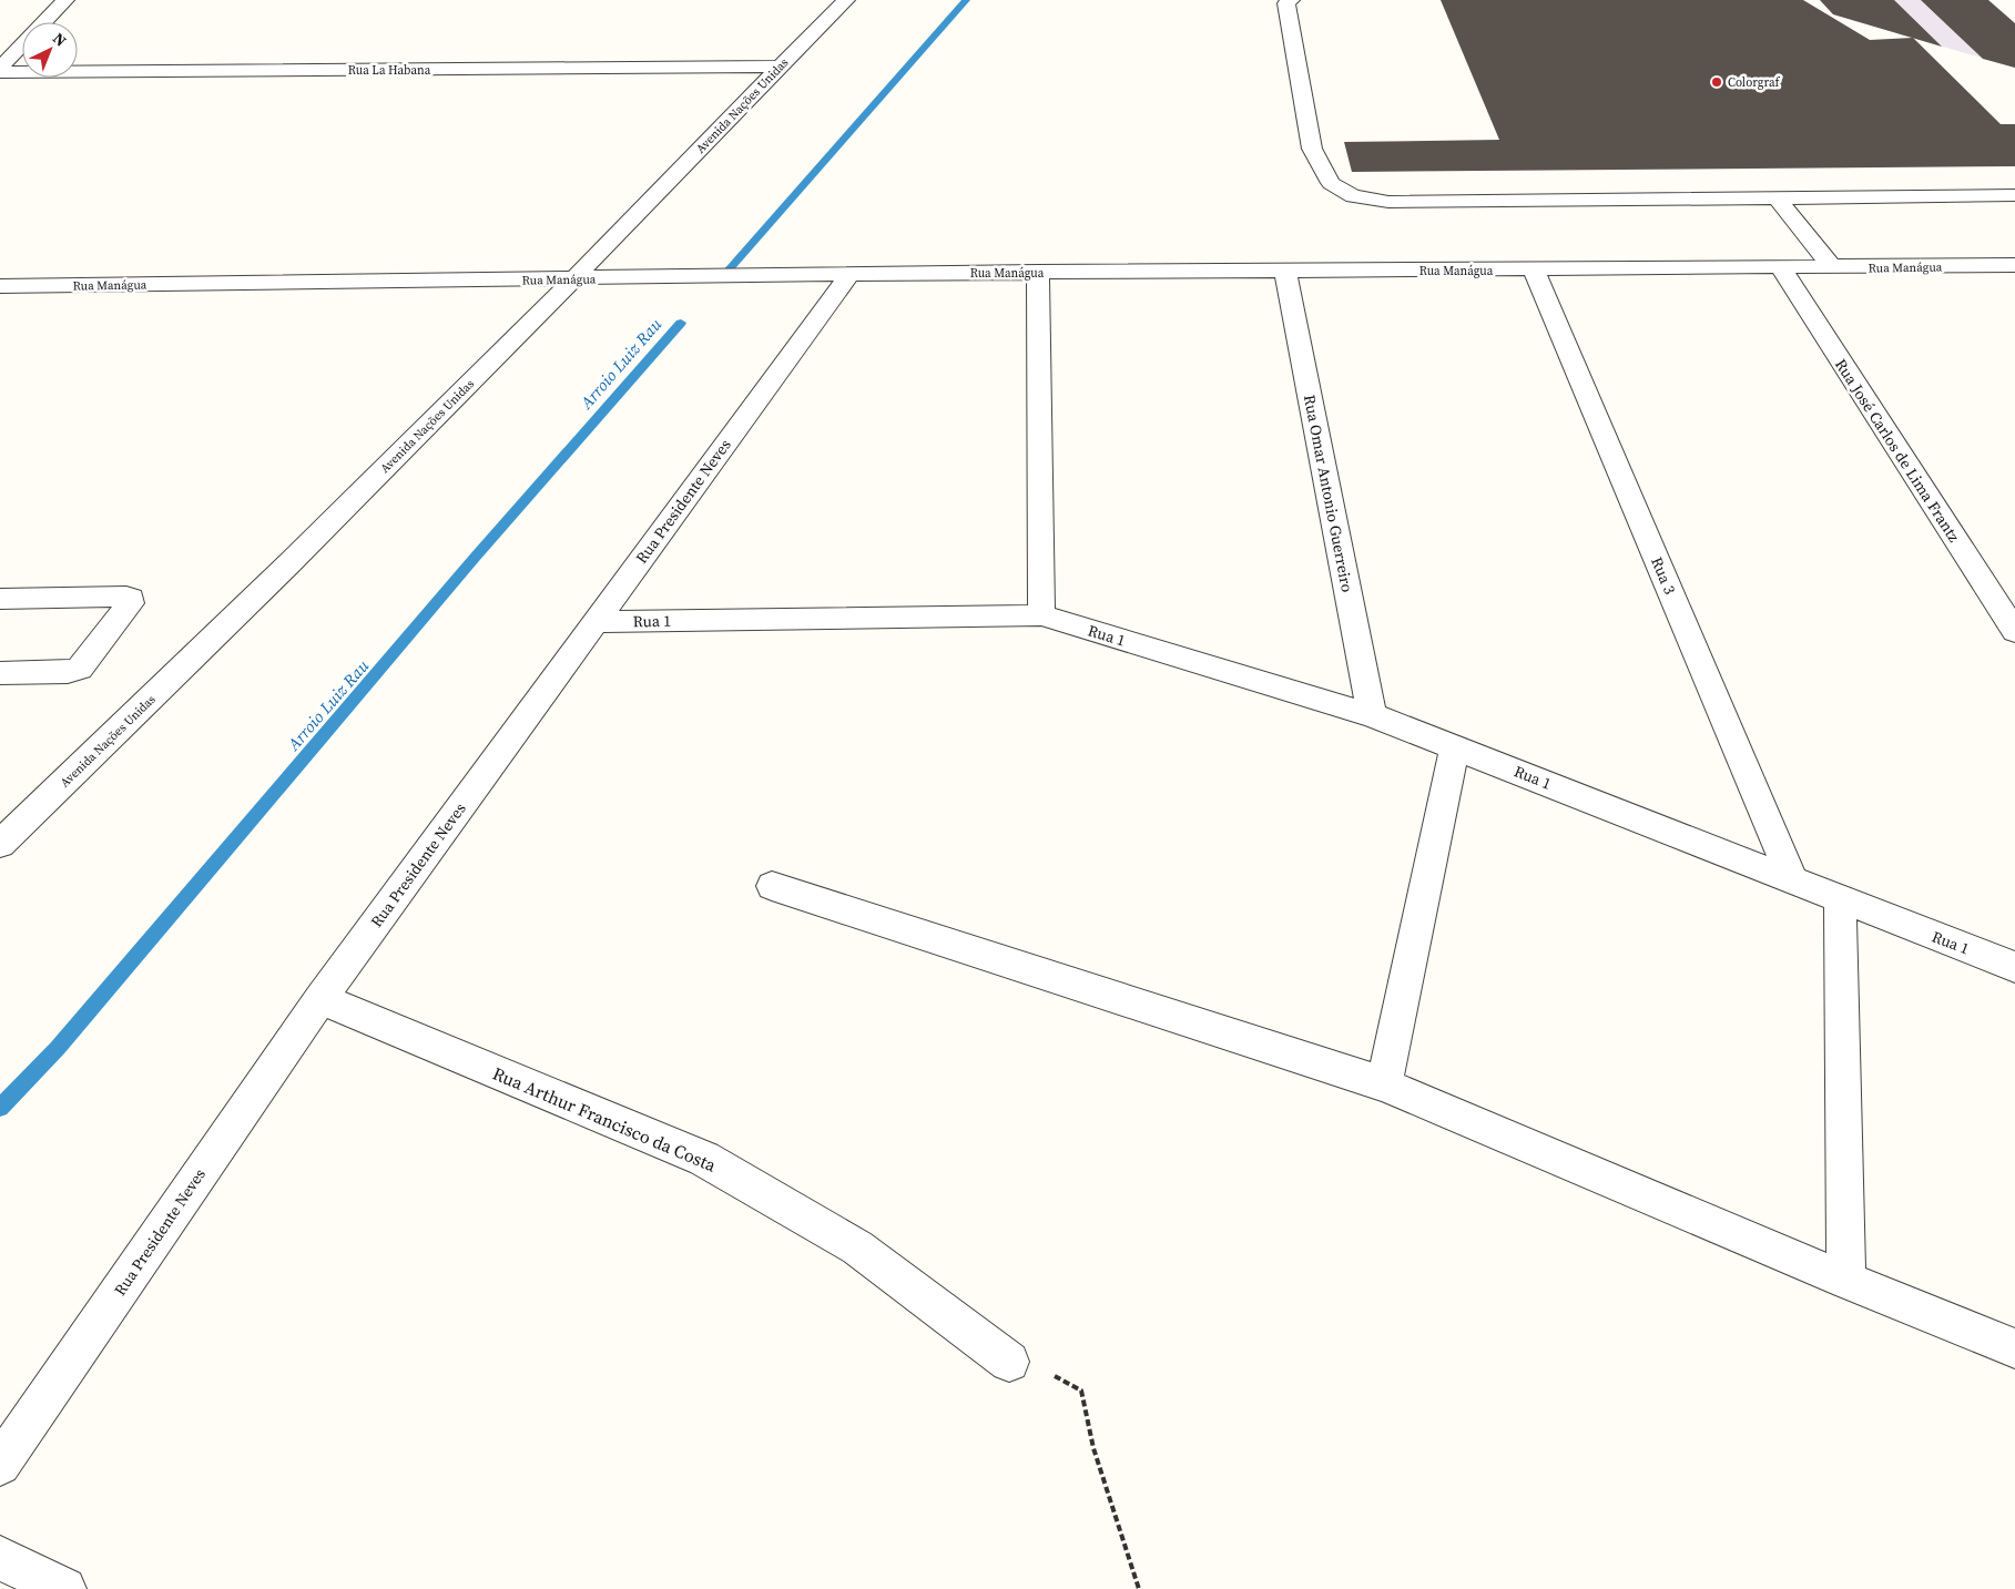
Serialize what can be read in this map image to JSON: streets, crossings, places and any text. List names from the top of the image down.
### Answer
{
  "streets": {
    "street": [
      "Rua La Habana",
      "Avenida Nações Unidas",
      "Rua Manágua",
      "Rua José Carlos de Lima Frantz",
      "Rua Omar Antonio Guerreiro",
      "Rua Presidente Neves",
      "Rua 3",
      "Rua 1",
      "Rua Arthur Francisco da Costa"
    ]
  },
  "crossings": [
    ["Rua La Habana", "Avenida Nações Unidas"],
    ["Avenida Nações Unidas", "Rua Manágua"],
    ["Rua Manágua", "Rua José Carlos de Lima Frantz"],
    ["Rua Manágua", "Rua Omar Antonio Guerreiro"],
    ["Rua Manágua", "Rua Presidente Neves"],
    ["Rua Manágua", "Rua 3"],
    ["Rua Omar Antonio Guerreiro", "Rua 1"],
    ["Rua Presidente Neves", "Rua 1"],
    ["Rua Presidente Neves", "Rua Arthur Francisco da Costa"],
    ["Rua 3", "Rua 1"]
  ],
  "water": ["Arroio Luiz Rau"],
  "places": ["Colorgraf"],
  "north": "top right"
}
